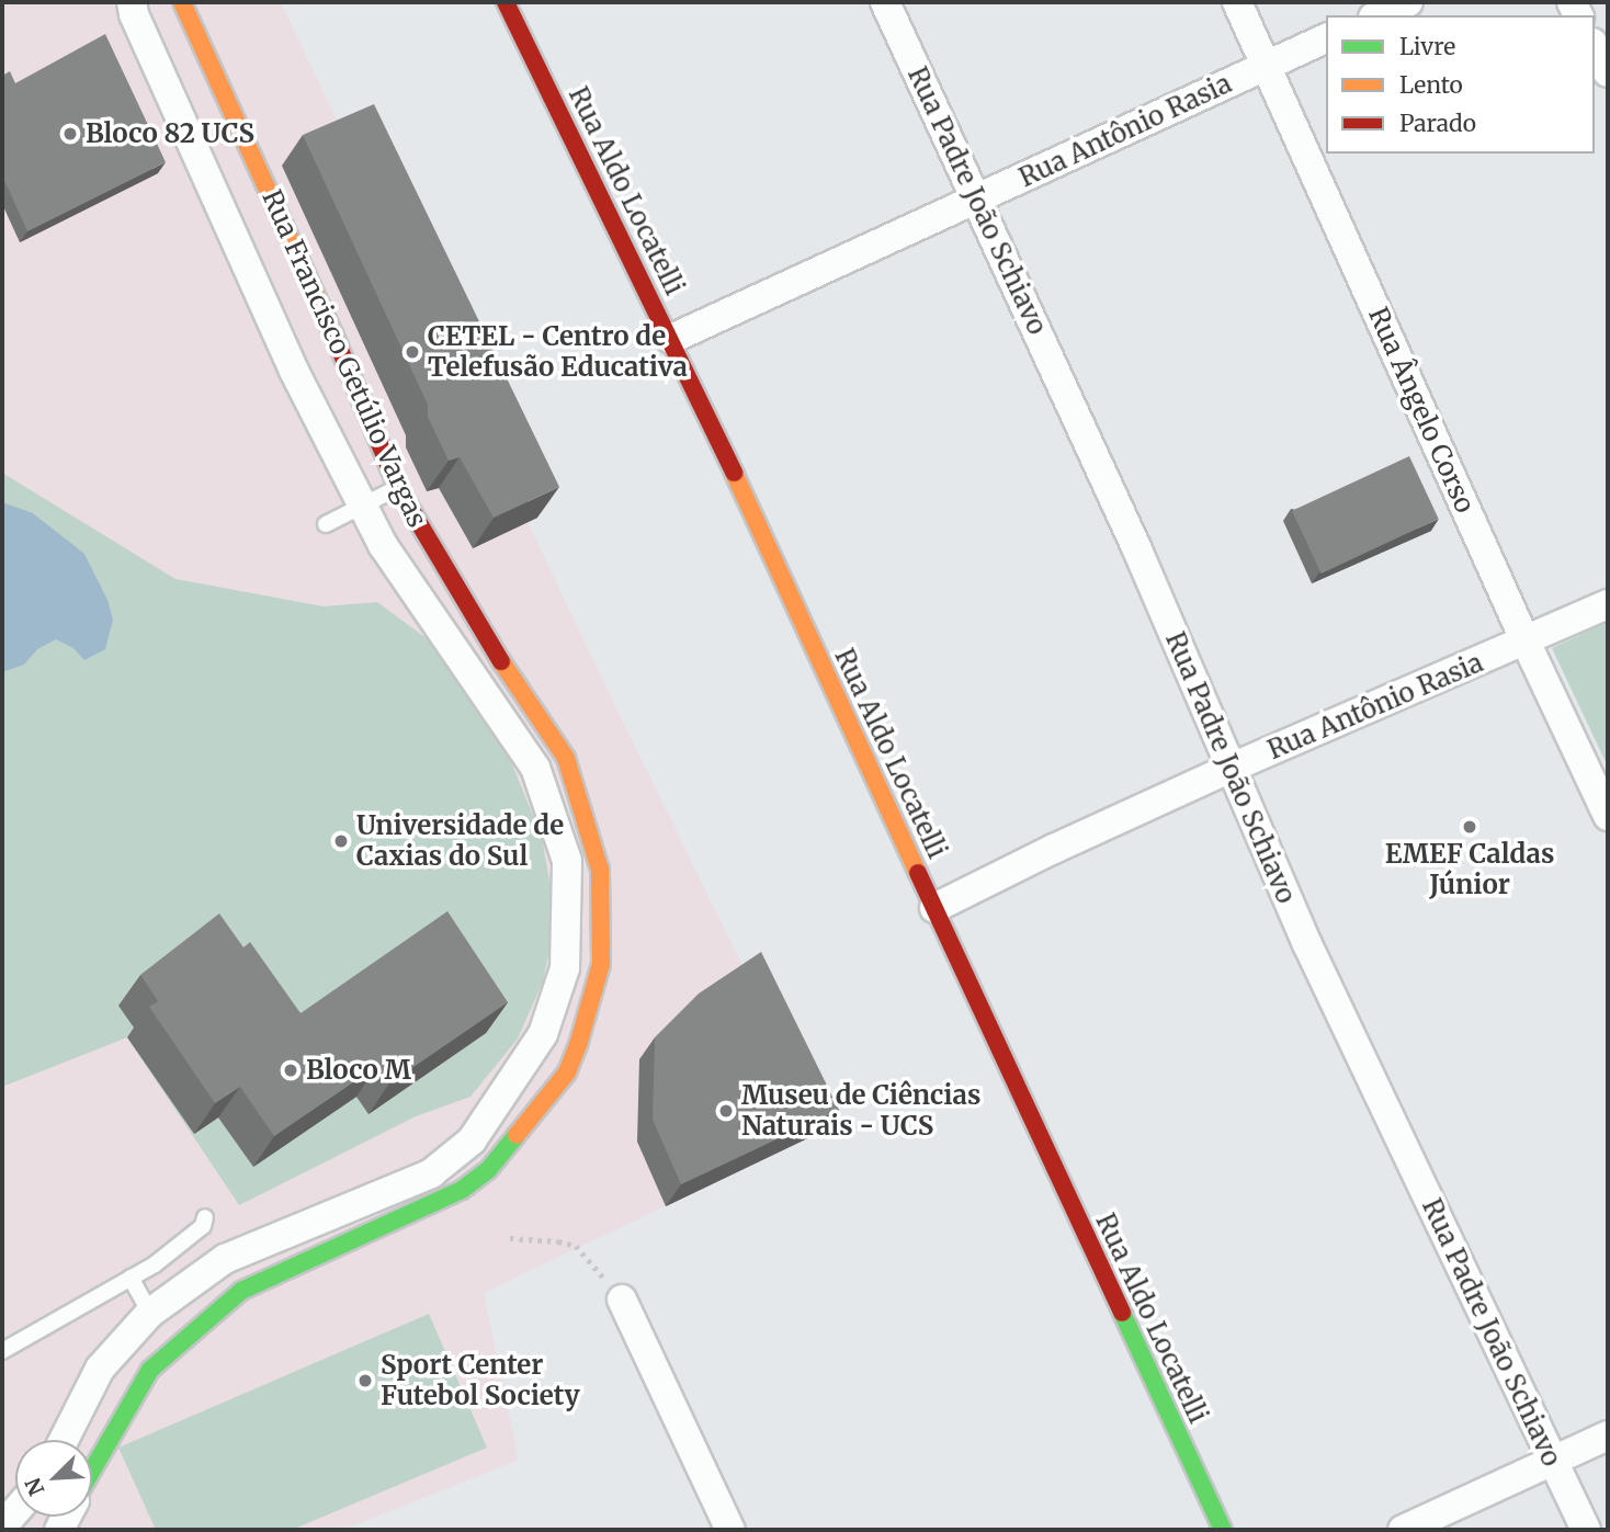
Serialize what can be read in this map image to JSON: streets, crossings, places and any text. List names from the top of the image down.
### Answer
{
  "streets": {
    "street": [
      "Rua Antônio Rasia",
      "Rua Aldo Locatelli",
      "Rua Padre João Schiavo",
      "Rua Francisco Getúlio Vargas",
      "Rua Ângelo Corso"
    ]
  },
  "crossings": [
    ["Rua Antônio Rasia", "Rua Aldo Locatelli"],
    ["Rua Antônio Rasia", "Rua Padre João Schiavo"],
    ["Rua Antônio Rasia", "Rua Ângelo Corso"]
  ],
  "places": [
    "Bloco 82 UCS",
    "CETEL - Centro de Telefusão Educativa",
    "EMEF Caldas Júnior",
    "Universidade de Caxias do Sul",
    "Bloco M",
    "Museu de Ciências Naturais - UCS",
    "Sport Center Futebol Society"
  ],
  "legend": ["Livre", "Lento", "Parado"],
  "north": "bottom left"
}
